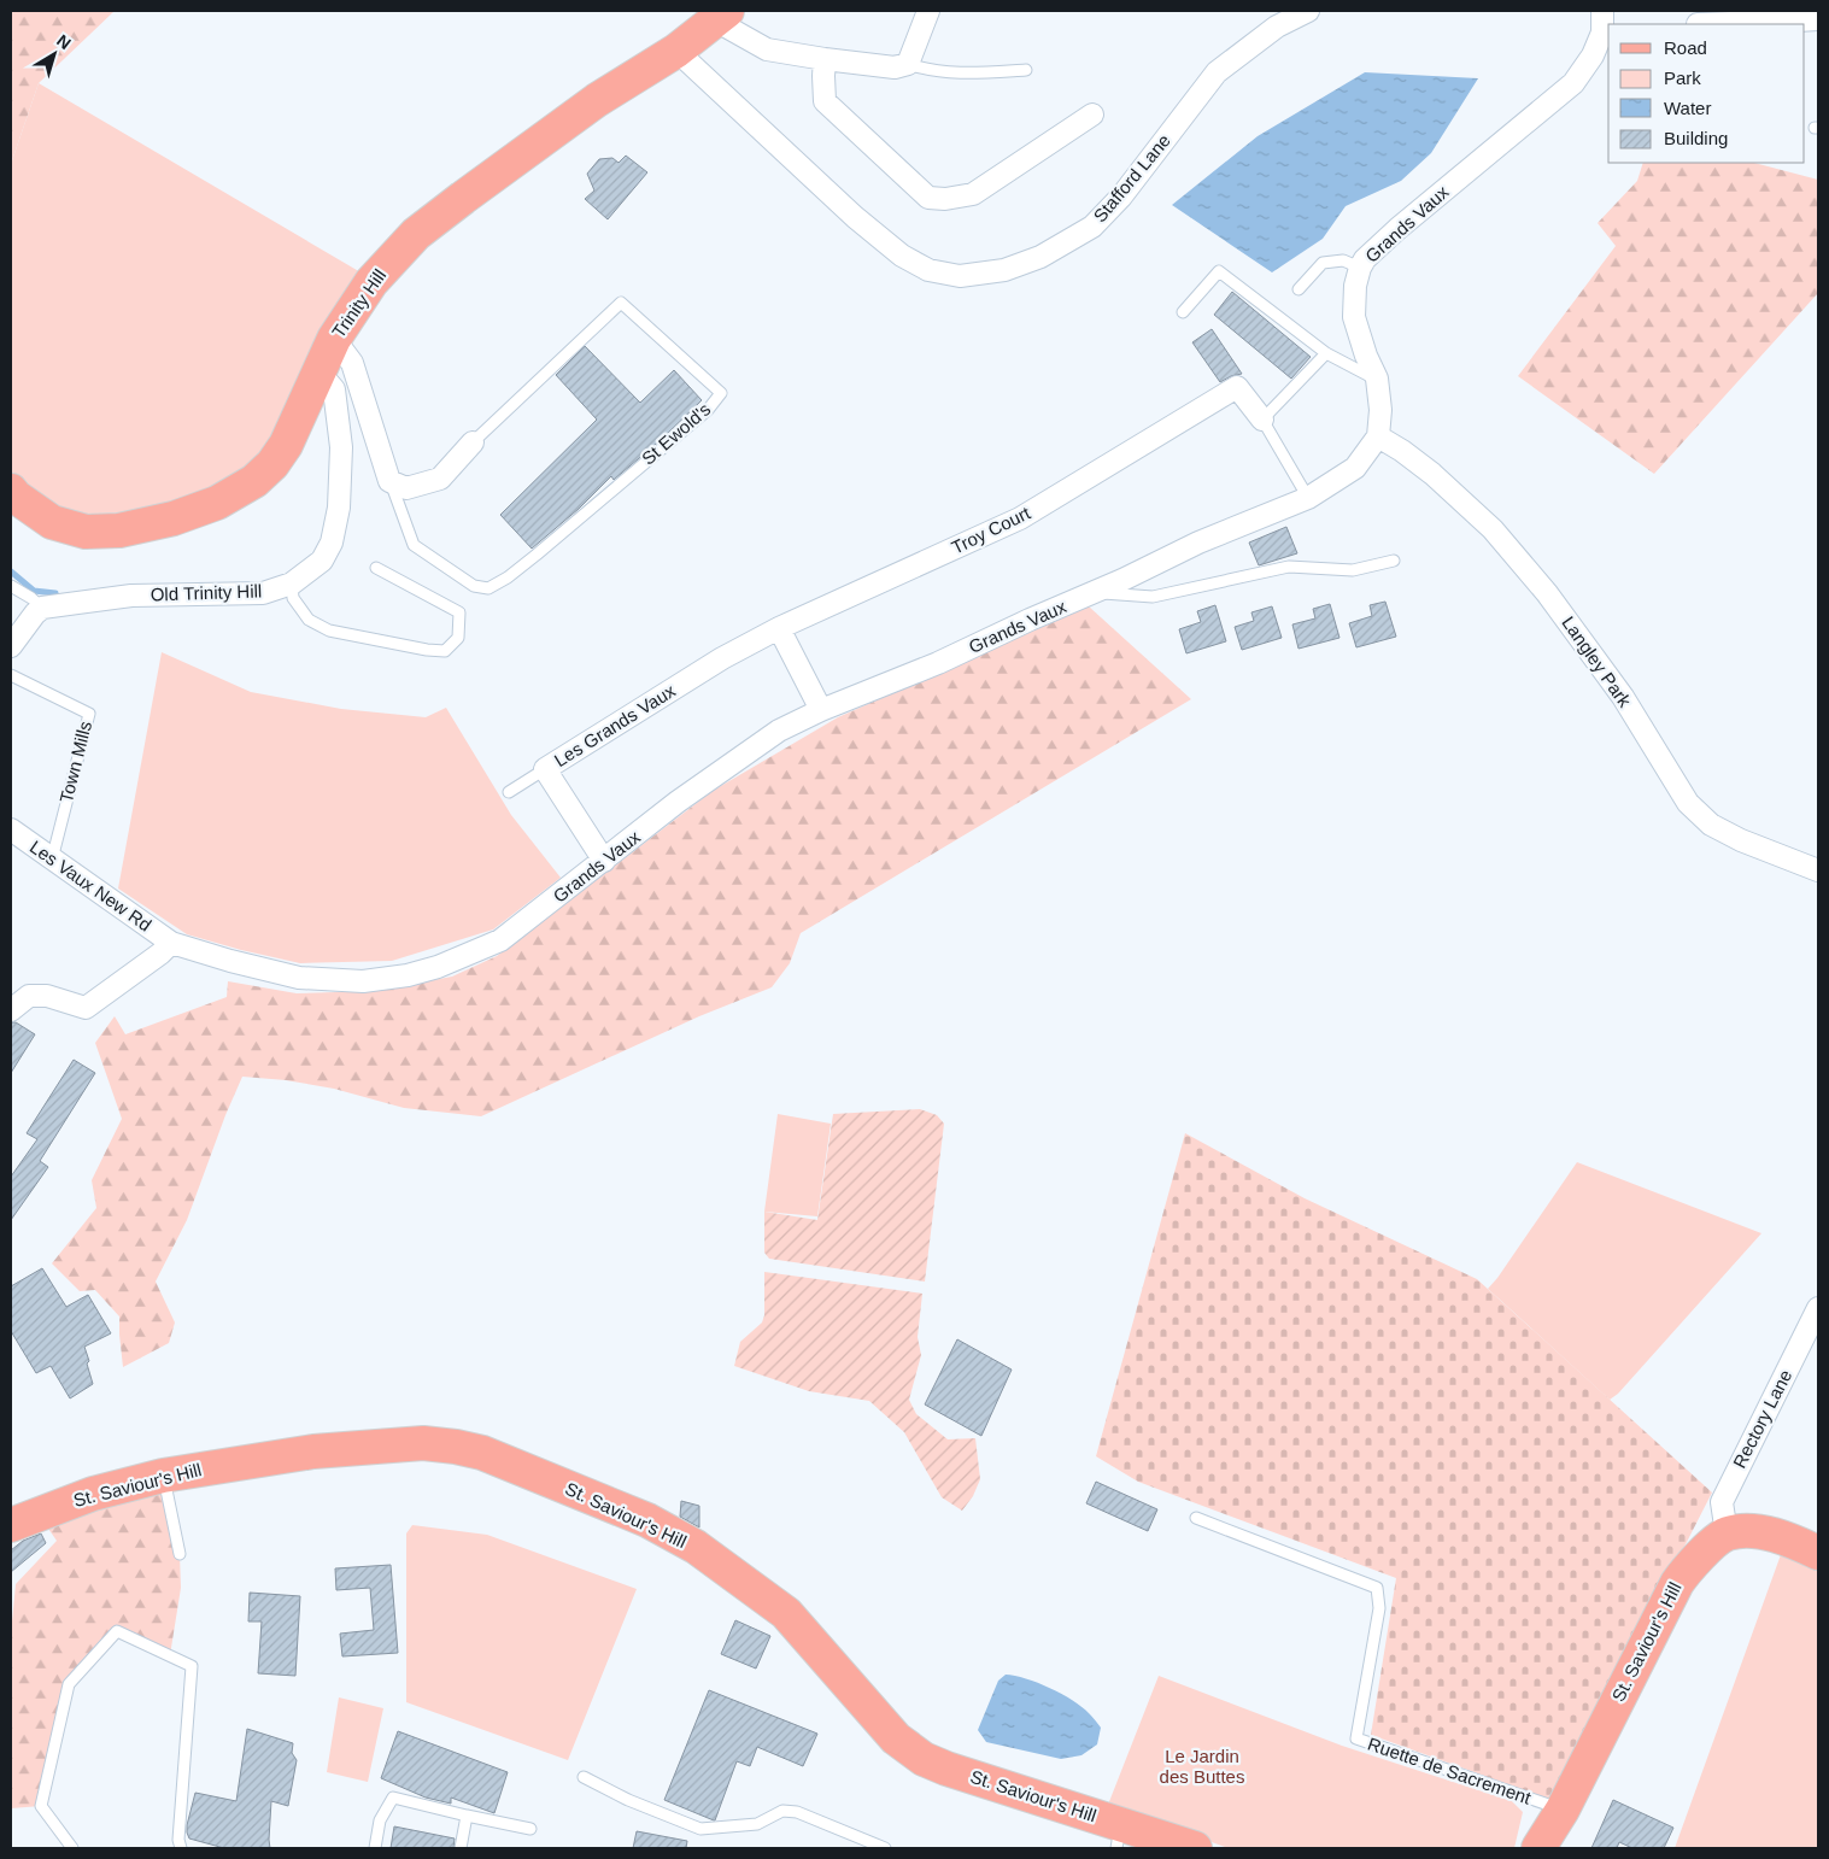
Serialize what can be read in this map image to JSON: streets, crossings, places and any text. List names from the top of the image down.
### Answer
{
  "streets": {
    "main road": ["Trinity Hill", "St. Saviour's Hill"],
    "street": [
      "Stafford Lane",
      "Grands Vaux",
      "Troy Court",
      "Old Trinity Hill",
      "Langley Park",
      "Les Grands Vaux",
      "Les Vaux New Rd",
      "Rectory Lane"
    ],
    "lane": ["St Ewold's", "Town Mills", "Ruette de Sacrement"]
  },
  "crossings": [
    ["Stafford Lane", "Trinity Hill"],
    ["Grands Vaux", "Langley Park"],
    ["Grands Vaux", "Les Grands Vaux"],
    ["Grands Vaux", "Les Vaux New Rd"],
    ["Trinity Hill", "Old Trinity Hill"],
    ["Troy Court", "Les Grands Vaux"],
    ["Town Mills", "Les Vaux New Rd"],
    ["Rectory Lane", "St. Saviour's Hill"],
    ["St. Saviour's Hill", "Ruette de Sacrement"]
  ],
  "parks": ["Le Jardin des Buttes"],
  "legend": [
    "Road",
    "Park",
    "Water",
    "Building"
  ],
  "north": "top right"
}
